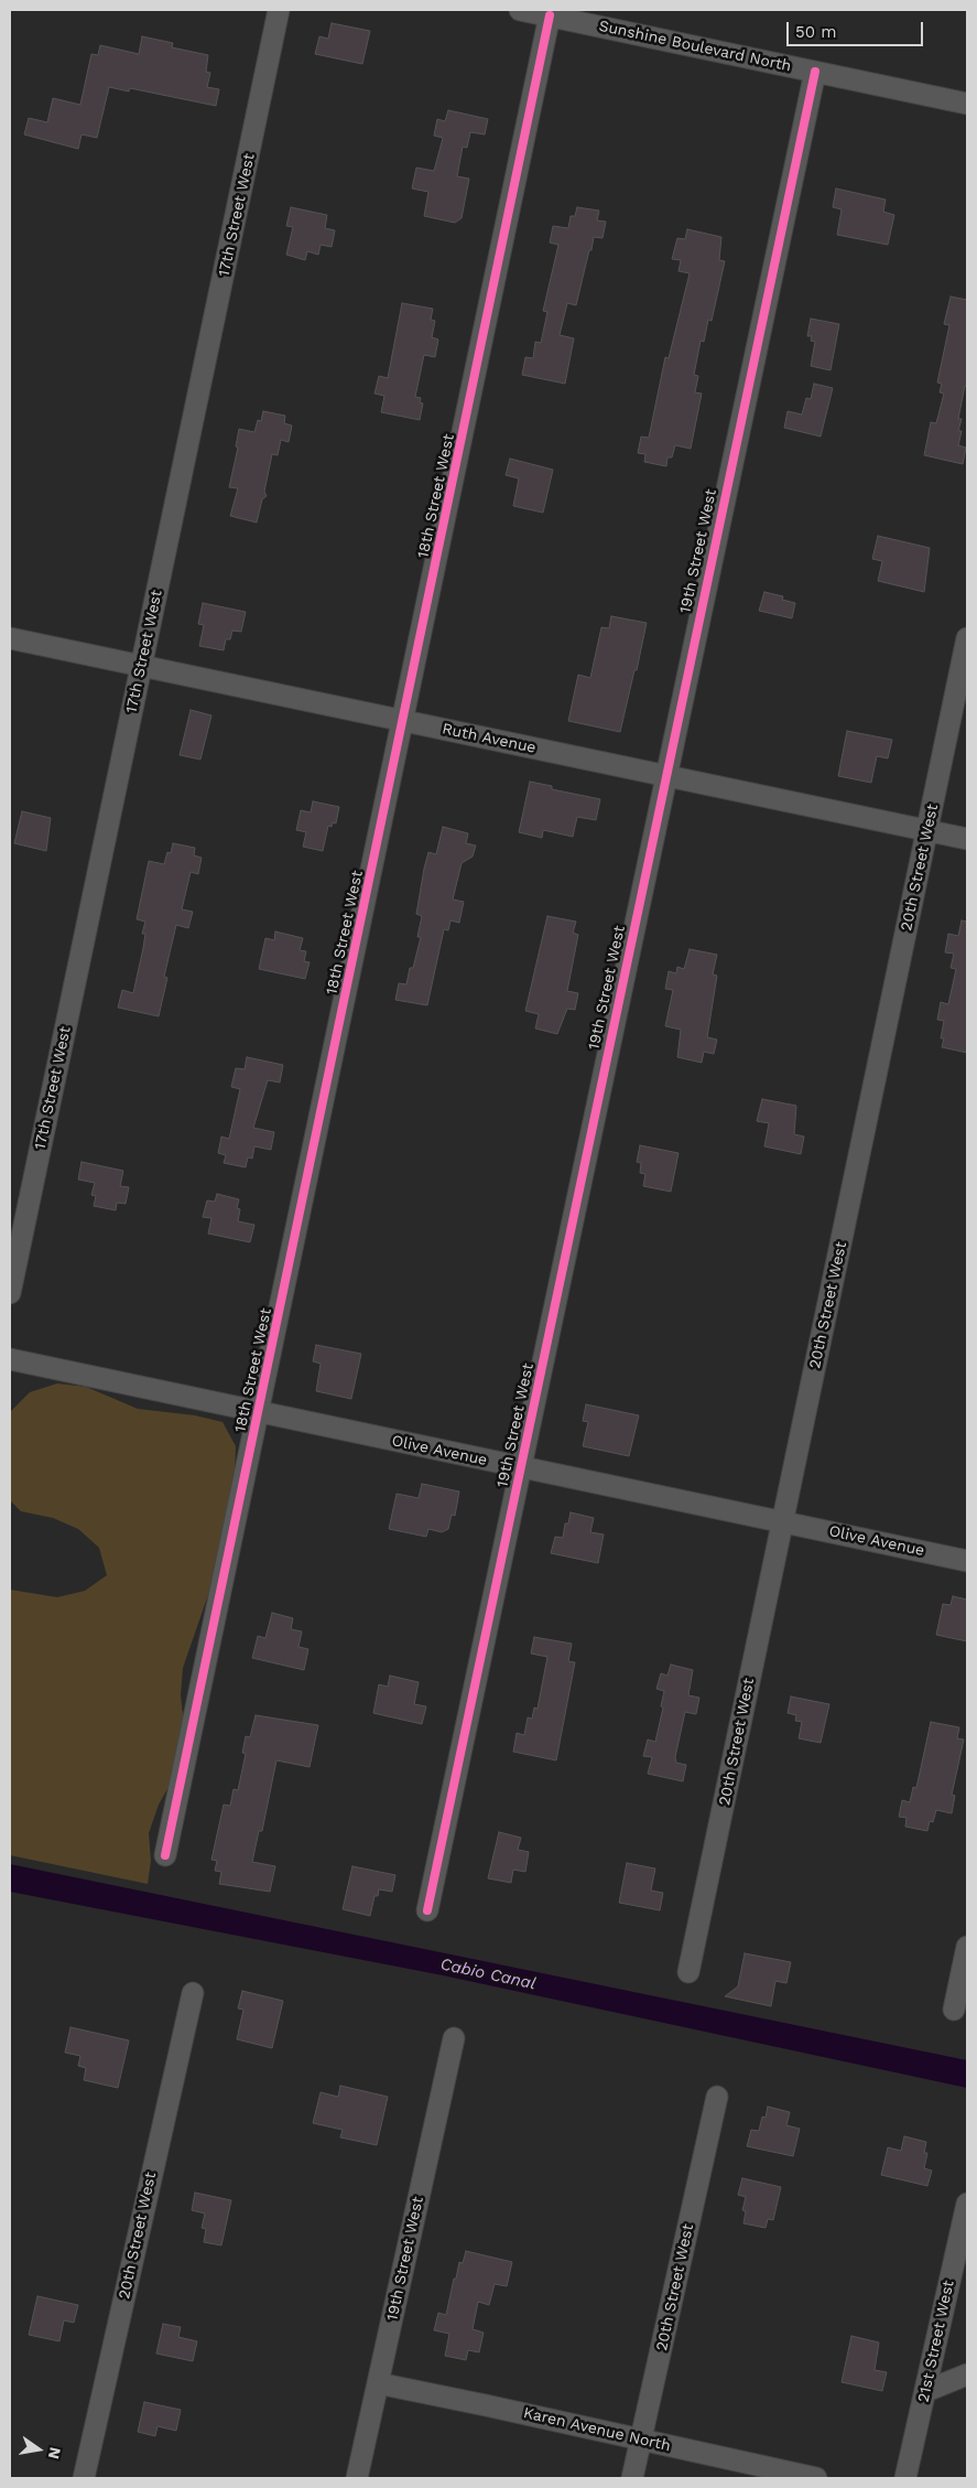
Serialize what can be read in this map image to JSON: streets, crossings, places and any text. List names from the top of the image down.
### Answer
{
  "streets": {
    "street": [
      "Sunshine Boulevard North",
      "17th Street West",
      "18th Street West",
      "19th Street West",
      "Ruth Avenue",
      "20th Street West",
      "Olive Avenue",
      "21st Street West",
      "Karen Avenue North"
    ]
  },
  "crossings": [
    ["Sunshine Boulevard North", "18th Street West"],
    ["Sunshine Boulevard North", "19th Street West"],
    ["17th Street West", "Ruth Avenue"],
    ["18th Street West", "Ruth Avenue"],
    ["18th Street West", "Olive Avenue"],
    ["19th Street West", "Ruth Avenue"],
    ["19th Street West", "Olive Avenue"],
    ["19th Street West", "Karen Avenue North"],
    ["Ruth Avenue", "20th Street West"],
    ["20th Street West", "Olive Avenue"],
    ["20th Street West", "Karen Avenue North"]
  ],
  "water": ["Cabio Canal"],
  "scale_bar": "50 m",
  "north": "right"
}
